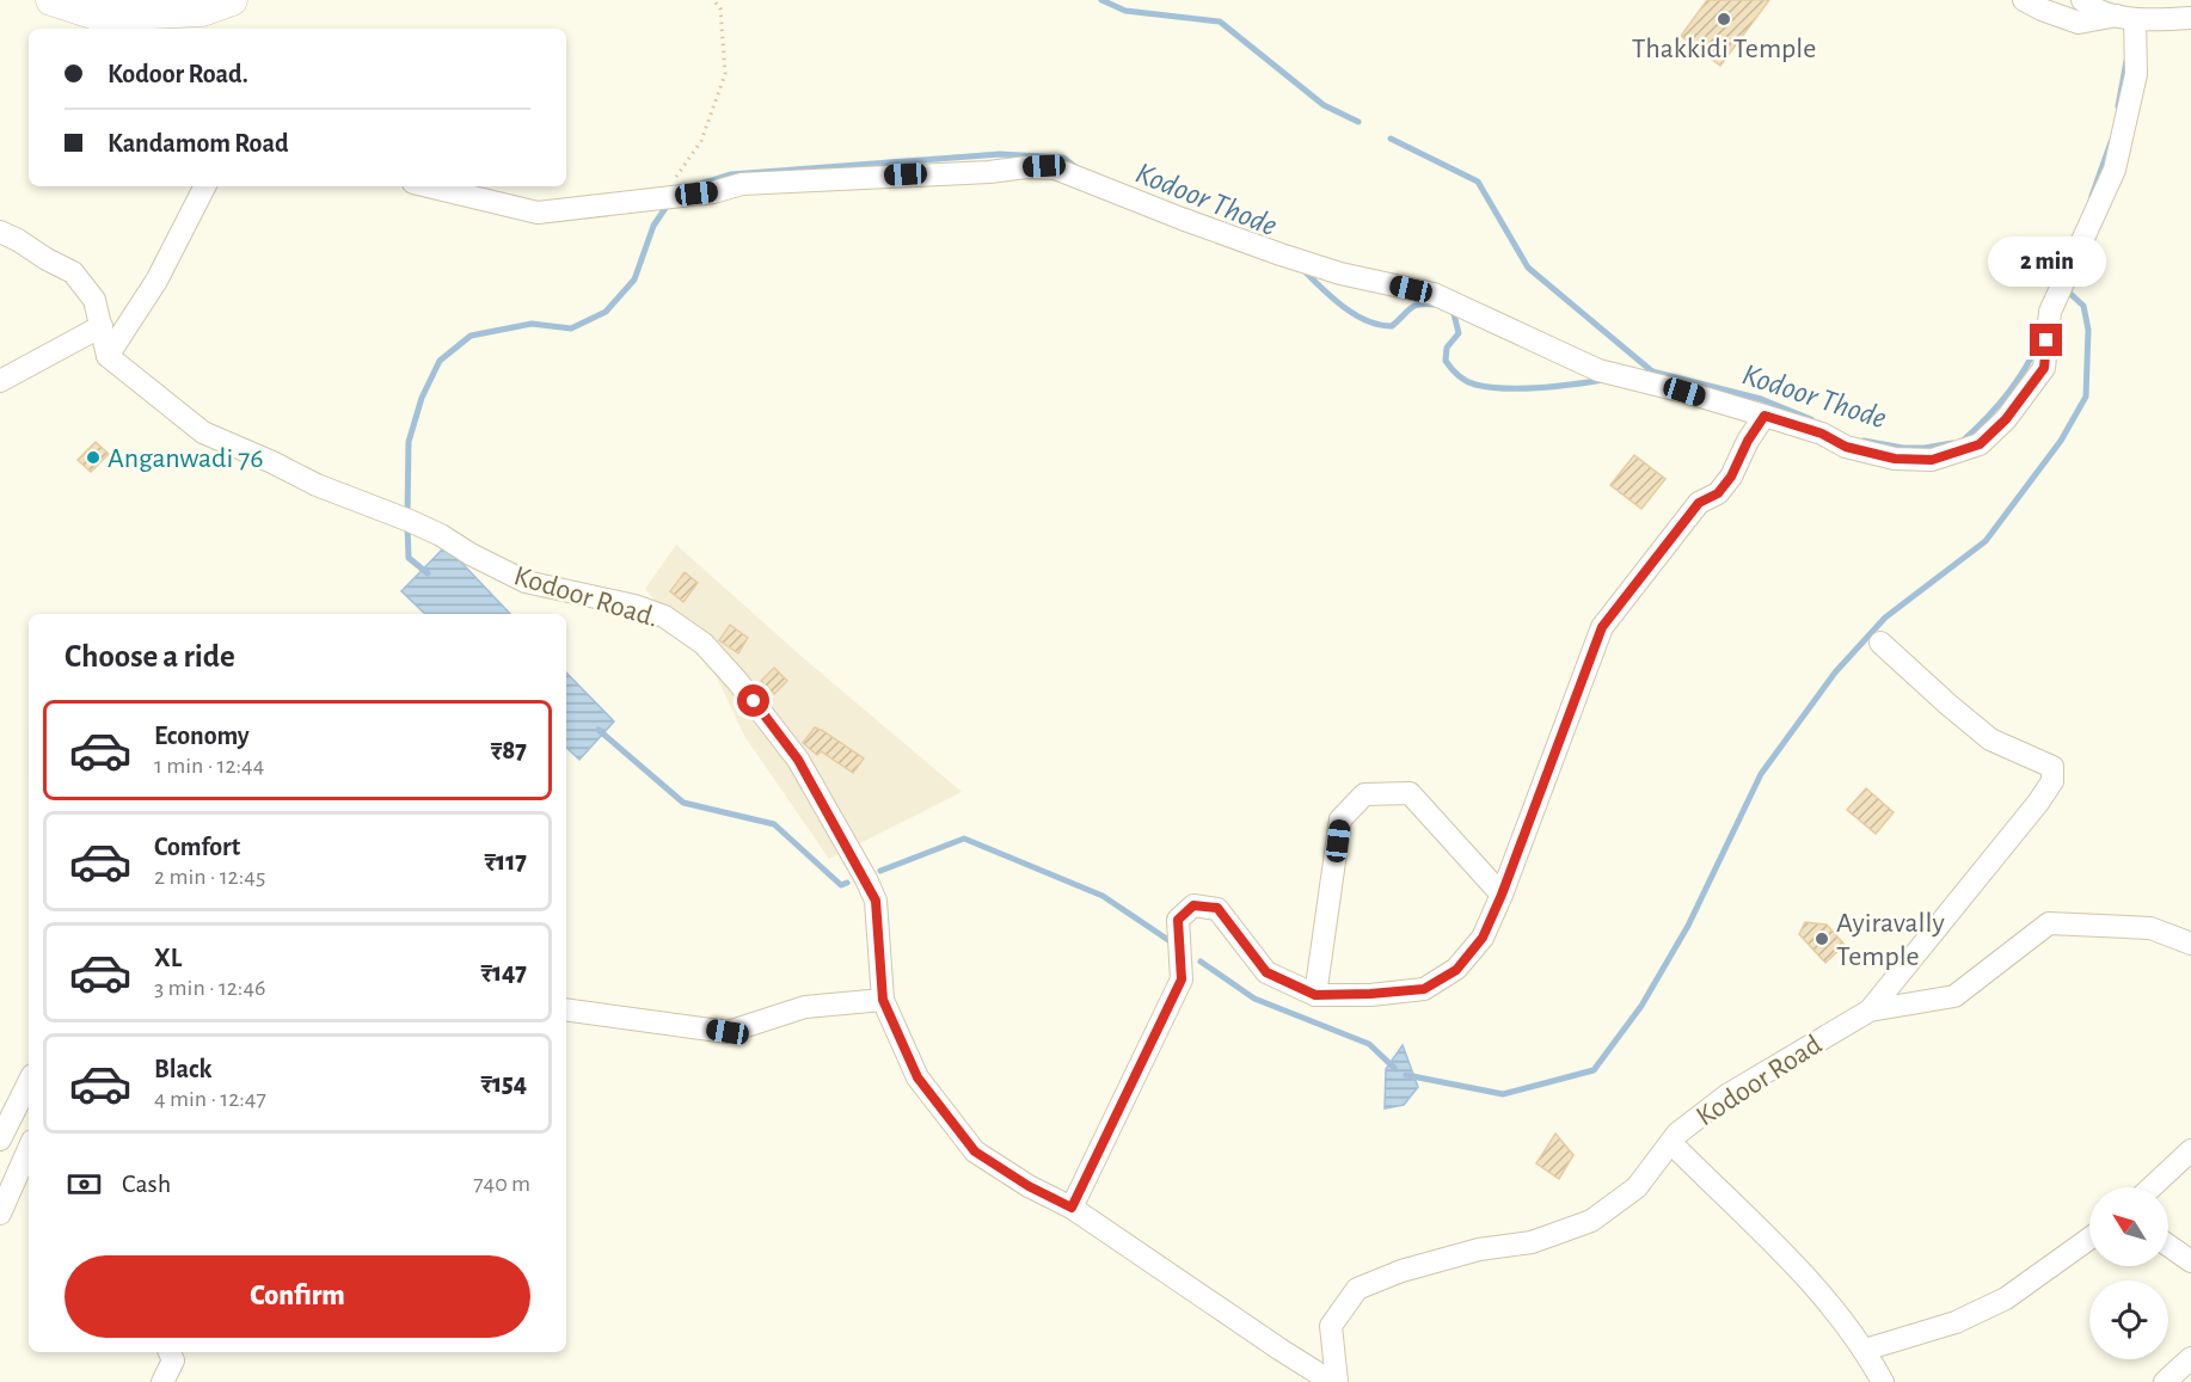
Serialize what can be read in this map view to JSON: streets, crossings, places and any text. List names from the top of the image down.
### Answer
{
  "streets": {
    "street": ["Kodoor Road.", "Kodoor Road"]
  },
  "crossings": [
    ["Kodoor Road.", "Kodoor Road"]
  ],
  "water": ["Kodoor Thode"],
  "places": ["Thakkidi Temple", "Anganwadi 76", "Ayiravally Temple"],
  "north": "top left",
  "page": {
    "banner": ["Kodoor Road.", "Kandamom Road"],
    "bubble": "2 min",
    "heading": "Choose a ride",
    "list": [
      {
        "name": "Economy",
        "note": "1 min · 12:44",
        "value": "₹87"
      },
      {
        "name": "Comfort",
        "note": "2 min · 12:45",
        "value": "₹117"
      },
      {
        "name": "XL",
        "note": "3 min · 12:46",
        "value": "₹147"
      },
      {
        "name": "Black",
        "note": "4 min · 12:47",
        "value": "₹154"
      }
    ],
    "pay": ["Cash", "740 m"],
    "buttons": "Confirm"
  }
}
